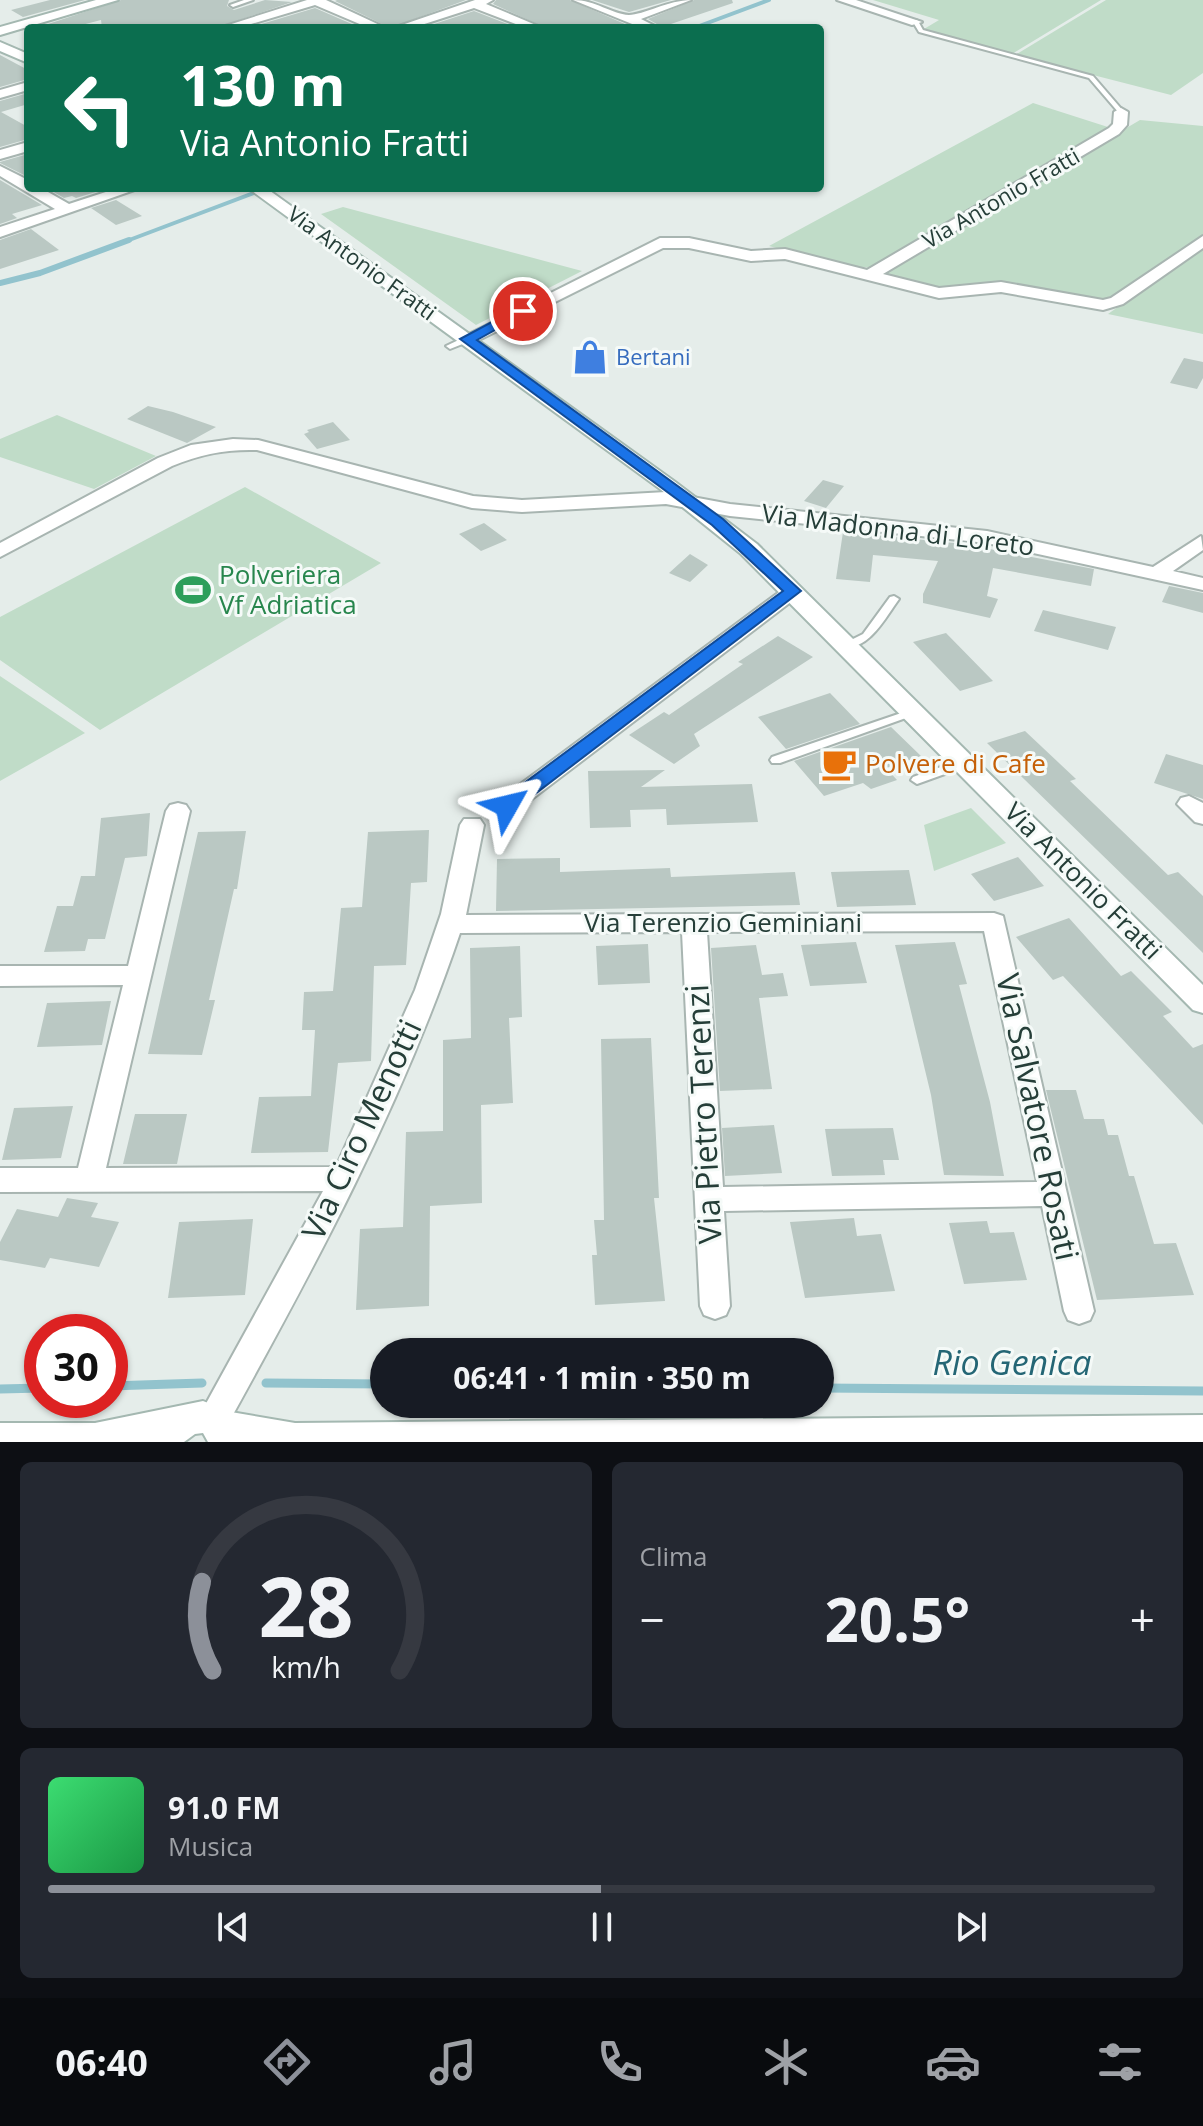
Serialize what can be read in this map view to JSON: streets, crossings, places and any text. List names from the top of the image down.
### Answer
{
  "streets": {
    "street": [
      "Via Antonio Fratti",
      "Via Madonna di Loreto",
      "Via Terenzio Geminiani",
      "Via Pietro Terenzi",
      "Via Salvatore Rosati",
      "Via Ciro Menotti"
    ]
  },
  "crossings": [
    ["Via Antonio Fratti", "Via Madonna di Loreto"],
    ["Via Terenzio Geminiani", "Via Pietro Terenzi"],
    ["Via Terenzio Geminiani", "Via Salvatore Rosati"],
    ["Via Terenzio Geminiani", "Via Ciro Menotti"]
  ],
  "water": ["Rio Genica"],
  "places": {
    "shop": ["Bertani"],
    "sports": ["Polveriera Vf Adriatica"],
    "cafe": ["Polvere di Cafe"]
  },
  "page": {
    "turn": ["130 m", "Via Antonio Fratti"],
    "limit": "30",
    "trip": "06:41 · 1 min · 350 m",
    "tile": "Clima",
    "heat": ["−", "20.5°", "+"],
    "song": ["91.0 FM", "Musica"],
    "tabs": "06:40",
    "gauge": ["28", "km/h"]
  }
}
